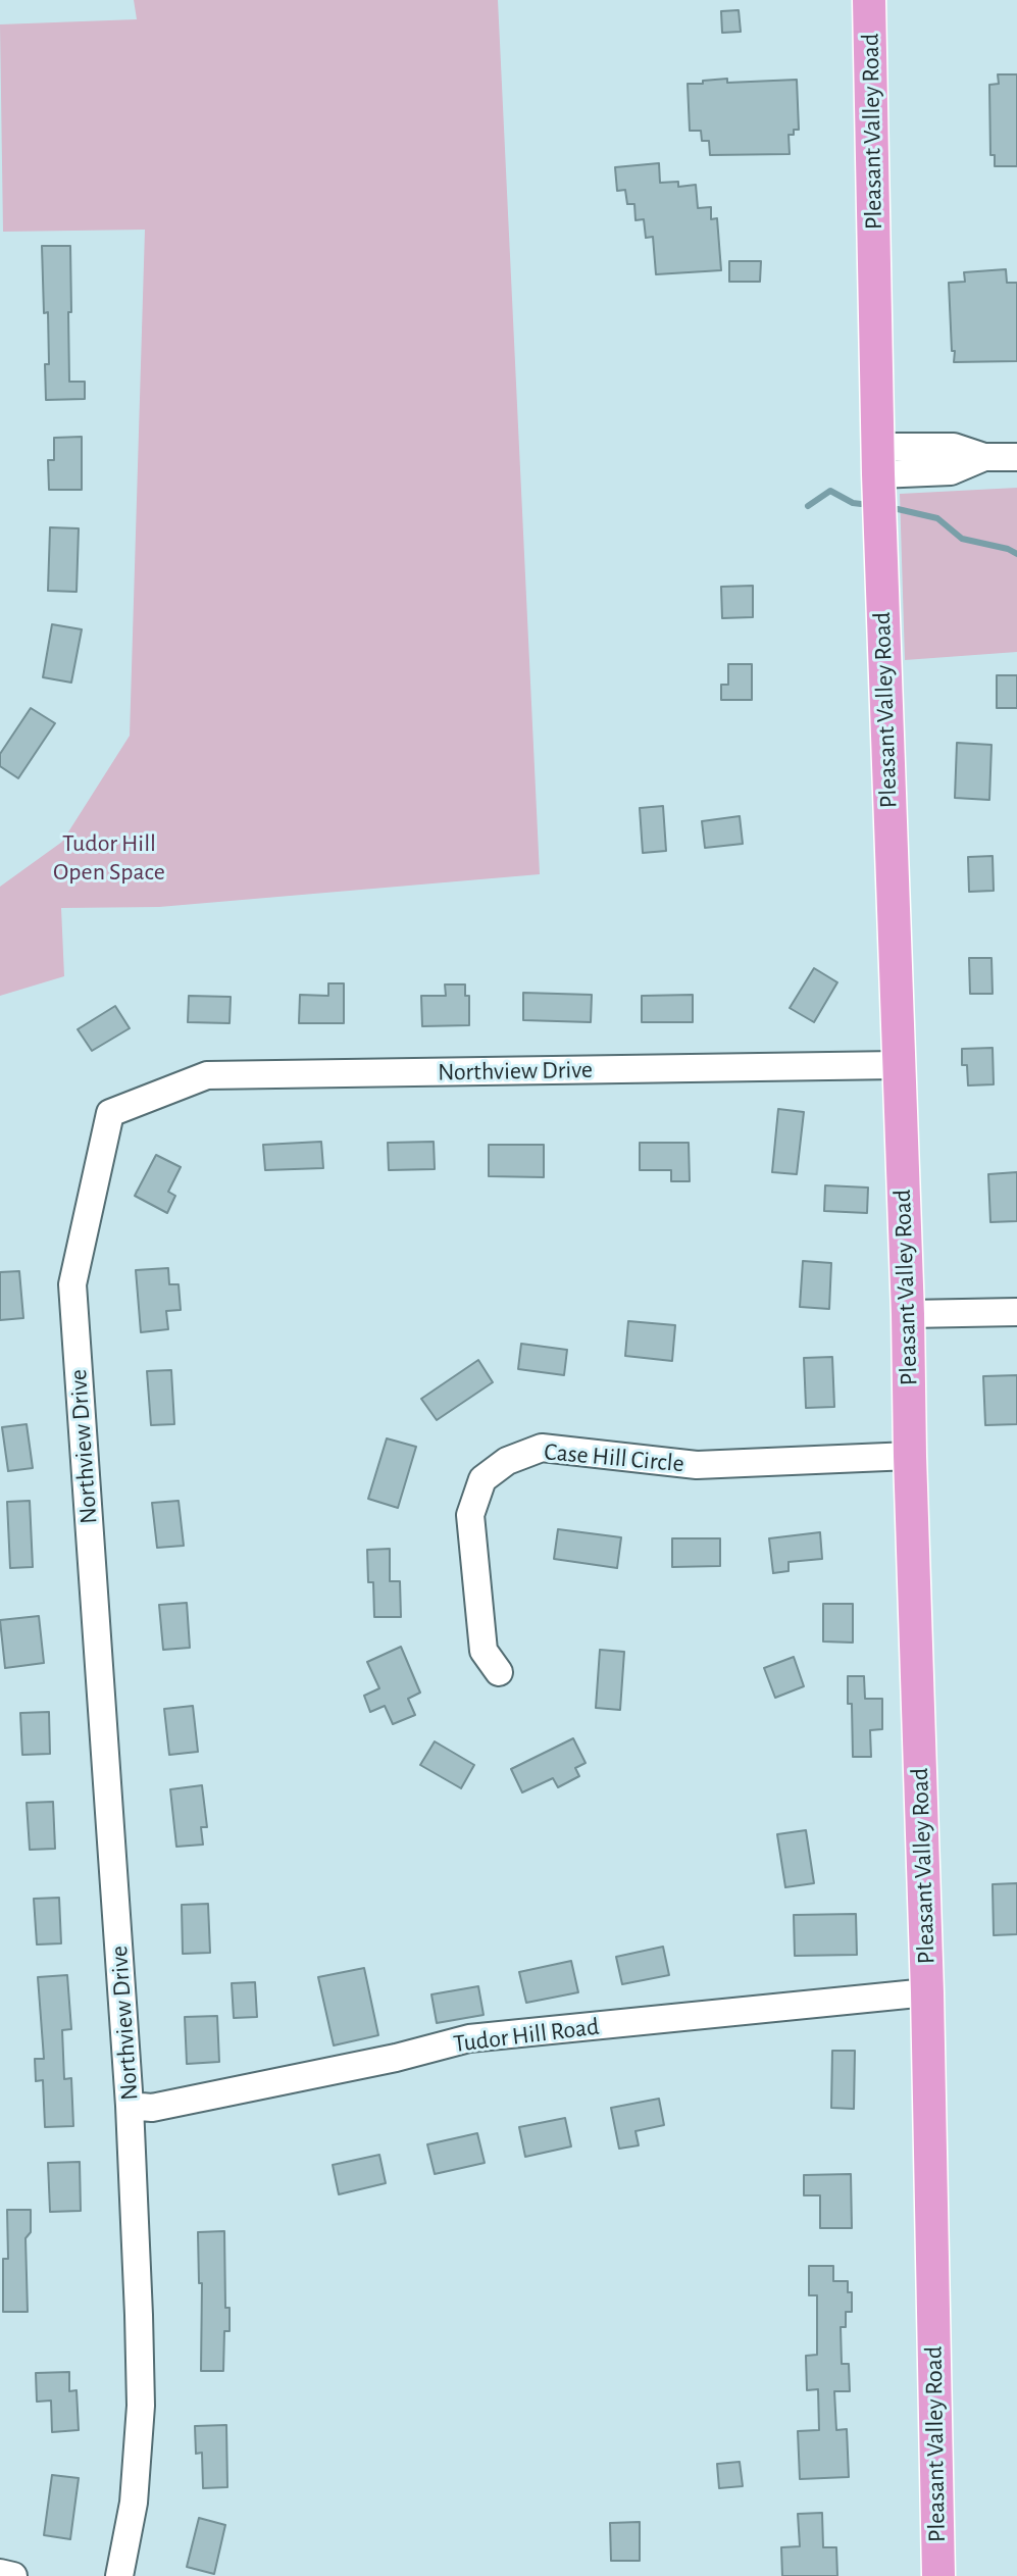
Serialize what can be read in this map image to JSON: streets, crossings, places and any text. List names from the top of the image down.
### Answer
{
  "streets": {
    "main road": ["Pleasant Valley Road"],
    "street": ["Northview Drive", "Case Hill Circle", "Tudor Hill Road"]
  },
  "crossings": [
    ["Pleasant Valley Road", "Northview Drive"],
    ["Pleasant Valley Road", "Case Hill Circle"],
    ["Pleasant Valley Road", "Tudor Hill Road"],
    ["Northview Drive", "Tudor Hill Road"]
  ],
  "parks": ["Tudor Hill Open Space"]
}
